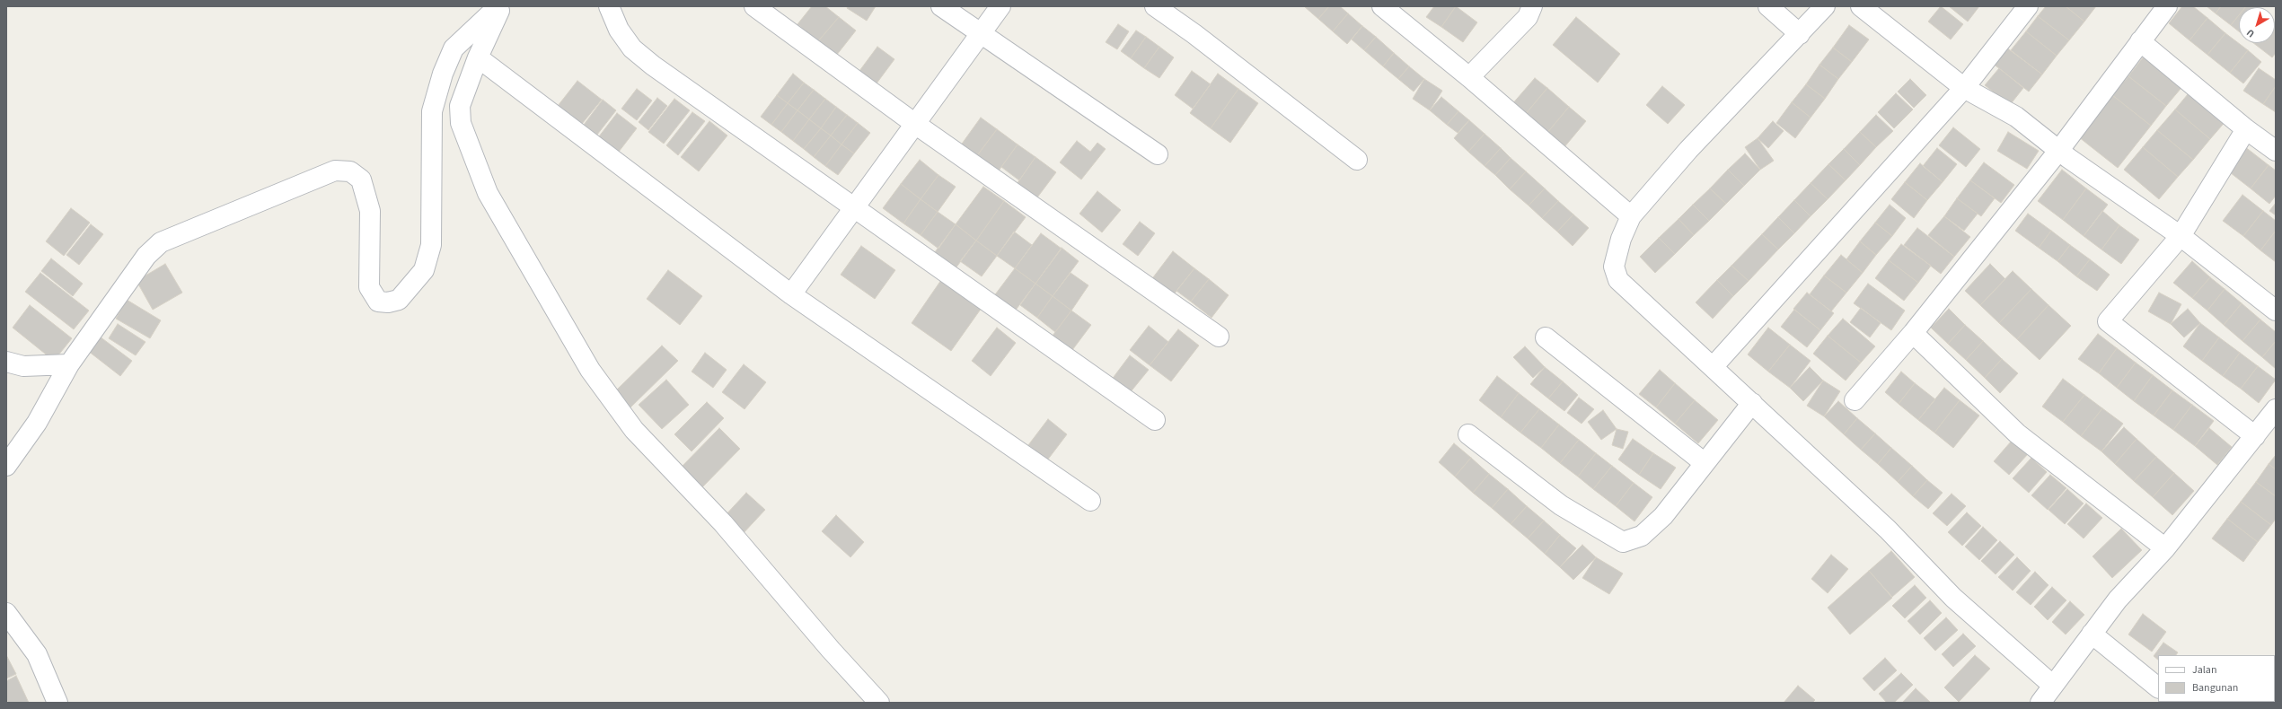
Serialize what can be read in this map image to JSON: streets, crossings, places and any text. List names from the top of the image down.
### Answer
{
  "legend": ["Jalan", "Bangunan"],
  "north": "bottom left"
}
